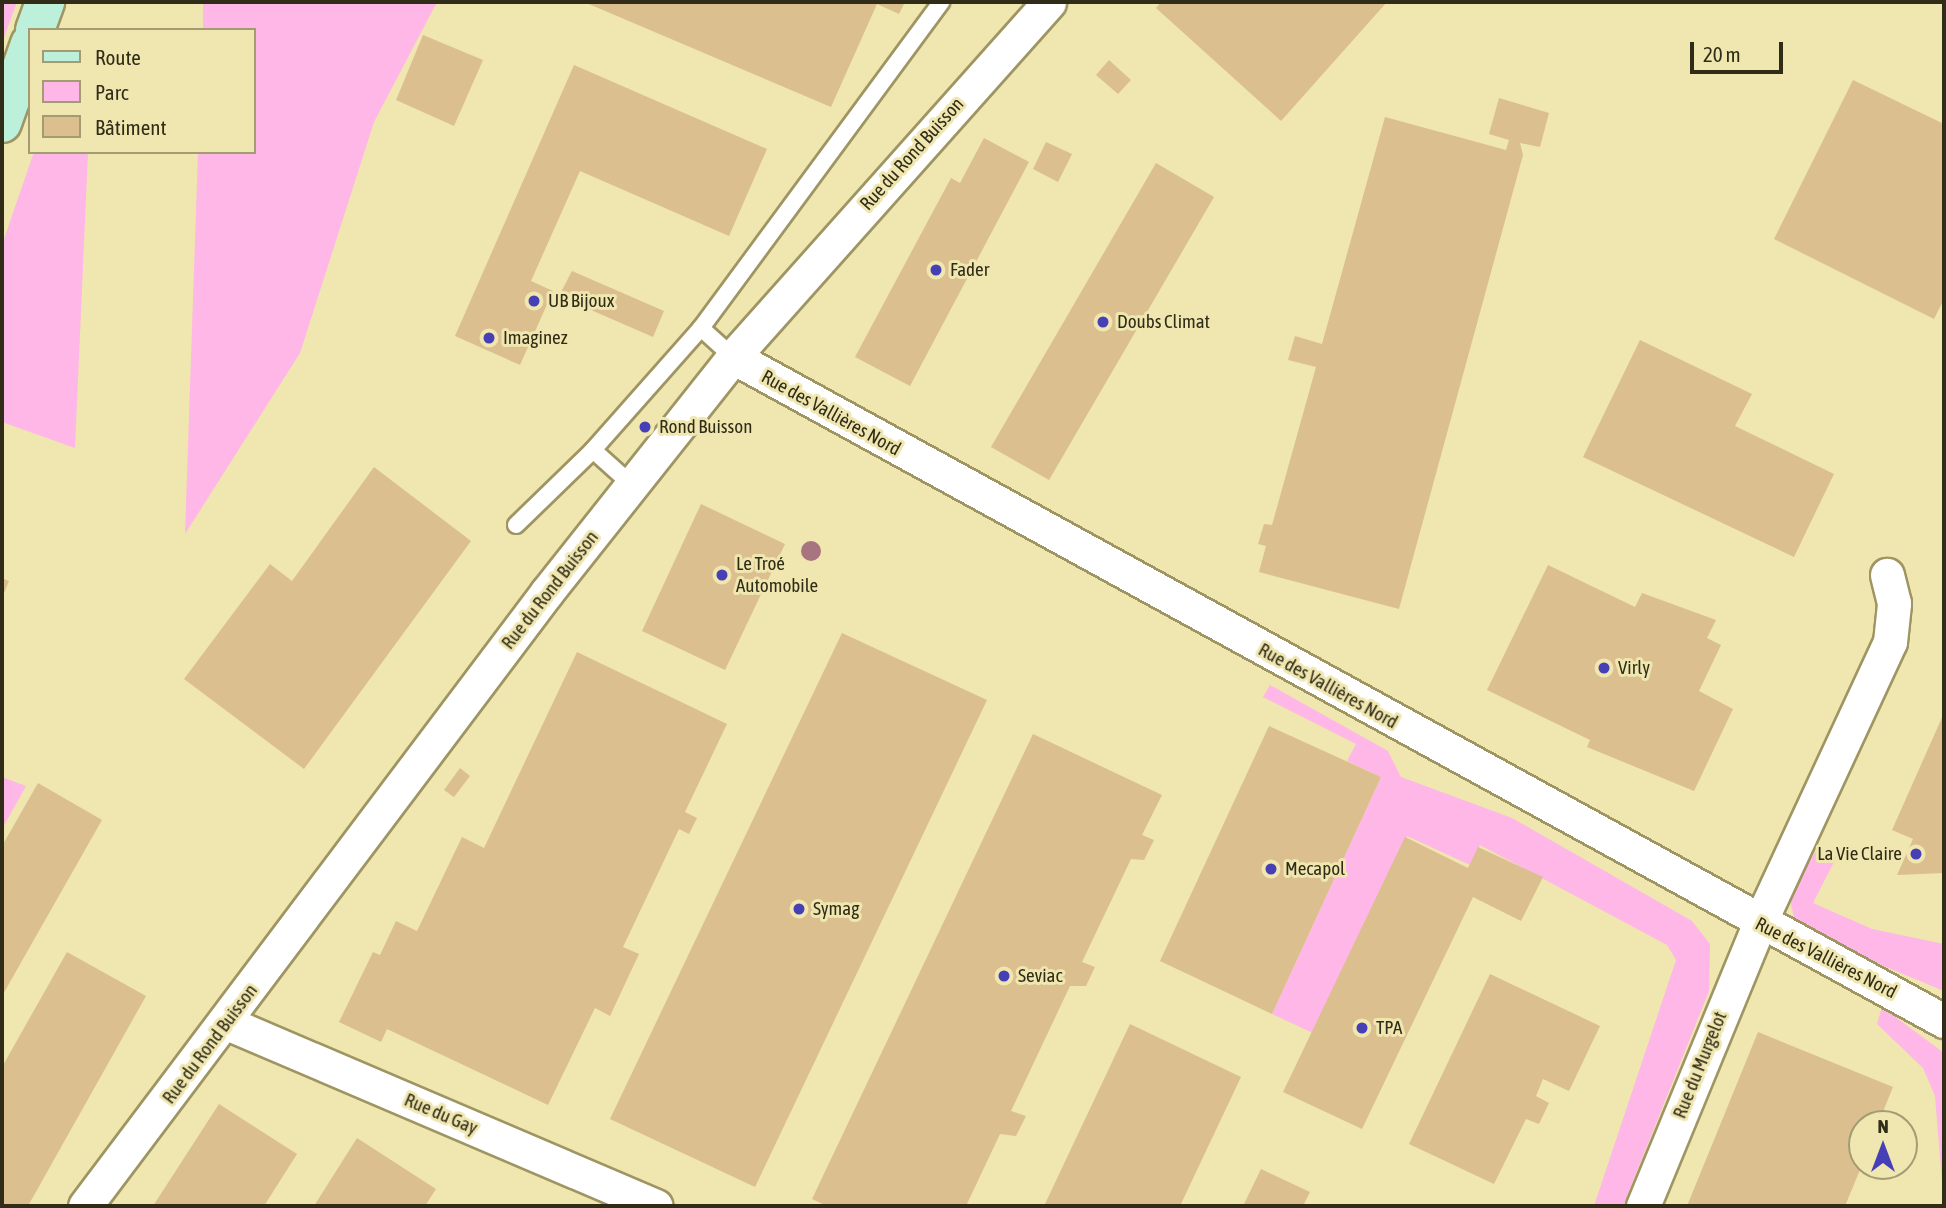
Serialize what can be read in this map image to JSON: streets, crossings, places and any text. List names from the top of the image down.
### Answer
{
  "streets": {
    "street": [
      "Rue du Rond Buisson",
      "Rue des Vallières Nord",
      "Rue du Murgelot",
      "Rue du Gay"
    ]
  },
  "crossings": [
    ["Rue du Rond Buisson", "Rue des Vallières Nord"],
    ["Rue du Rond Buisson", "Rue du Gay"],
    ["Rue des Vallières Nord", "Rue du Murgelot"]
  ],
  "places": [
    "Fader",
    "UB Bijoux",
    "Doubs Climat",
    "Imaginez",
    "Rond Buisson",
    "Le Troé Automobile",
    "Virly",
    "La Vie Claire",
    "Mecapol",
    "Symag",
    "Seviac",
    "TPA"
  ],
  "legend": ["Route", "Parc", "Bâtiment"],
  "scale_bar": "20 m",
  "north": "top"
}
